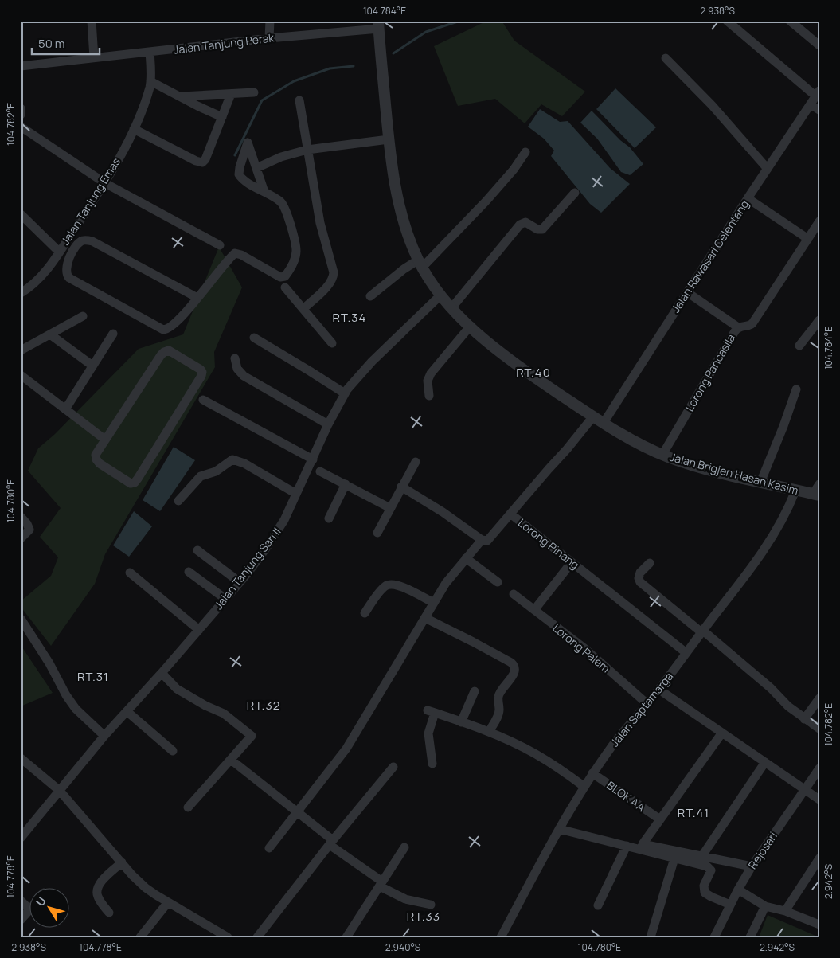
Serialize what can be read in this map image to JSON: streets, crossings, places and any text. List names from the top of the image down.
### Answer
{
  "streets": {
    "street": [
      "Jalan Tanjung Perak",
      "Jalan Tanjung Emas",
      "Jalan Rawasari Celentang",
      "Lorong Pancasila",
      "Jalan Brigjen Hasan Kasim",
      "Lorong Pinang",
      "Jalan Tanjung Sari II",
      "Lorong Palem",
      "Jalan Saptamarga",
      "BLOK AA",
      "Rejosari"
    ]
  },
  "crossings": [
    ["Jalan Tanjung Perak", "Jalan Tanjung Emas"],
    ["Jalan Tanjung Perak", "Jalan Brigjen Hasan Kasim"],
    ["Jalan Rawasari Celentang", "Jalan Brigjen Hasan Kasim"],
    ["Lorong Pancasila", "Jalan Brigjen Hasan Kasim"],
    ["Jalan Brigjen Hasan Kasim", "Lorong Pinang"],
    ["Jalan Brigjen Hasan Kasim", "Jalan Tanjung Sari II"],
    ["Jalan Brigjen Hasan Kasim", "Jalan Saptamarga"],
    ["Lorong Pinang", "Jalan Saptamarga"],
    ["Lorong Palem", "Jalan Saptamarga"],
    ["Jalan Saptamarga", "BLOK AA"]
  ],
  "districts": [
    "RT.34",
    "RT.40",
    "RT.31",
    "RT.32",
    "RT.41",
    "RT.33"
  ],
  "scale_bar": "50 m",
  "north": "top left",
  "coordinates": [
    "104.784°E",
    "2.938°S",
    "104.782°E",
    "104.780°E",
    "104.778°E",
    "2.942°S",
    "2.940°S"
  ]
}
